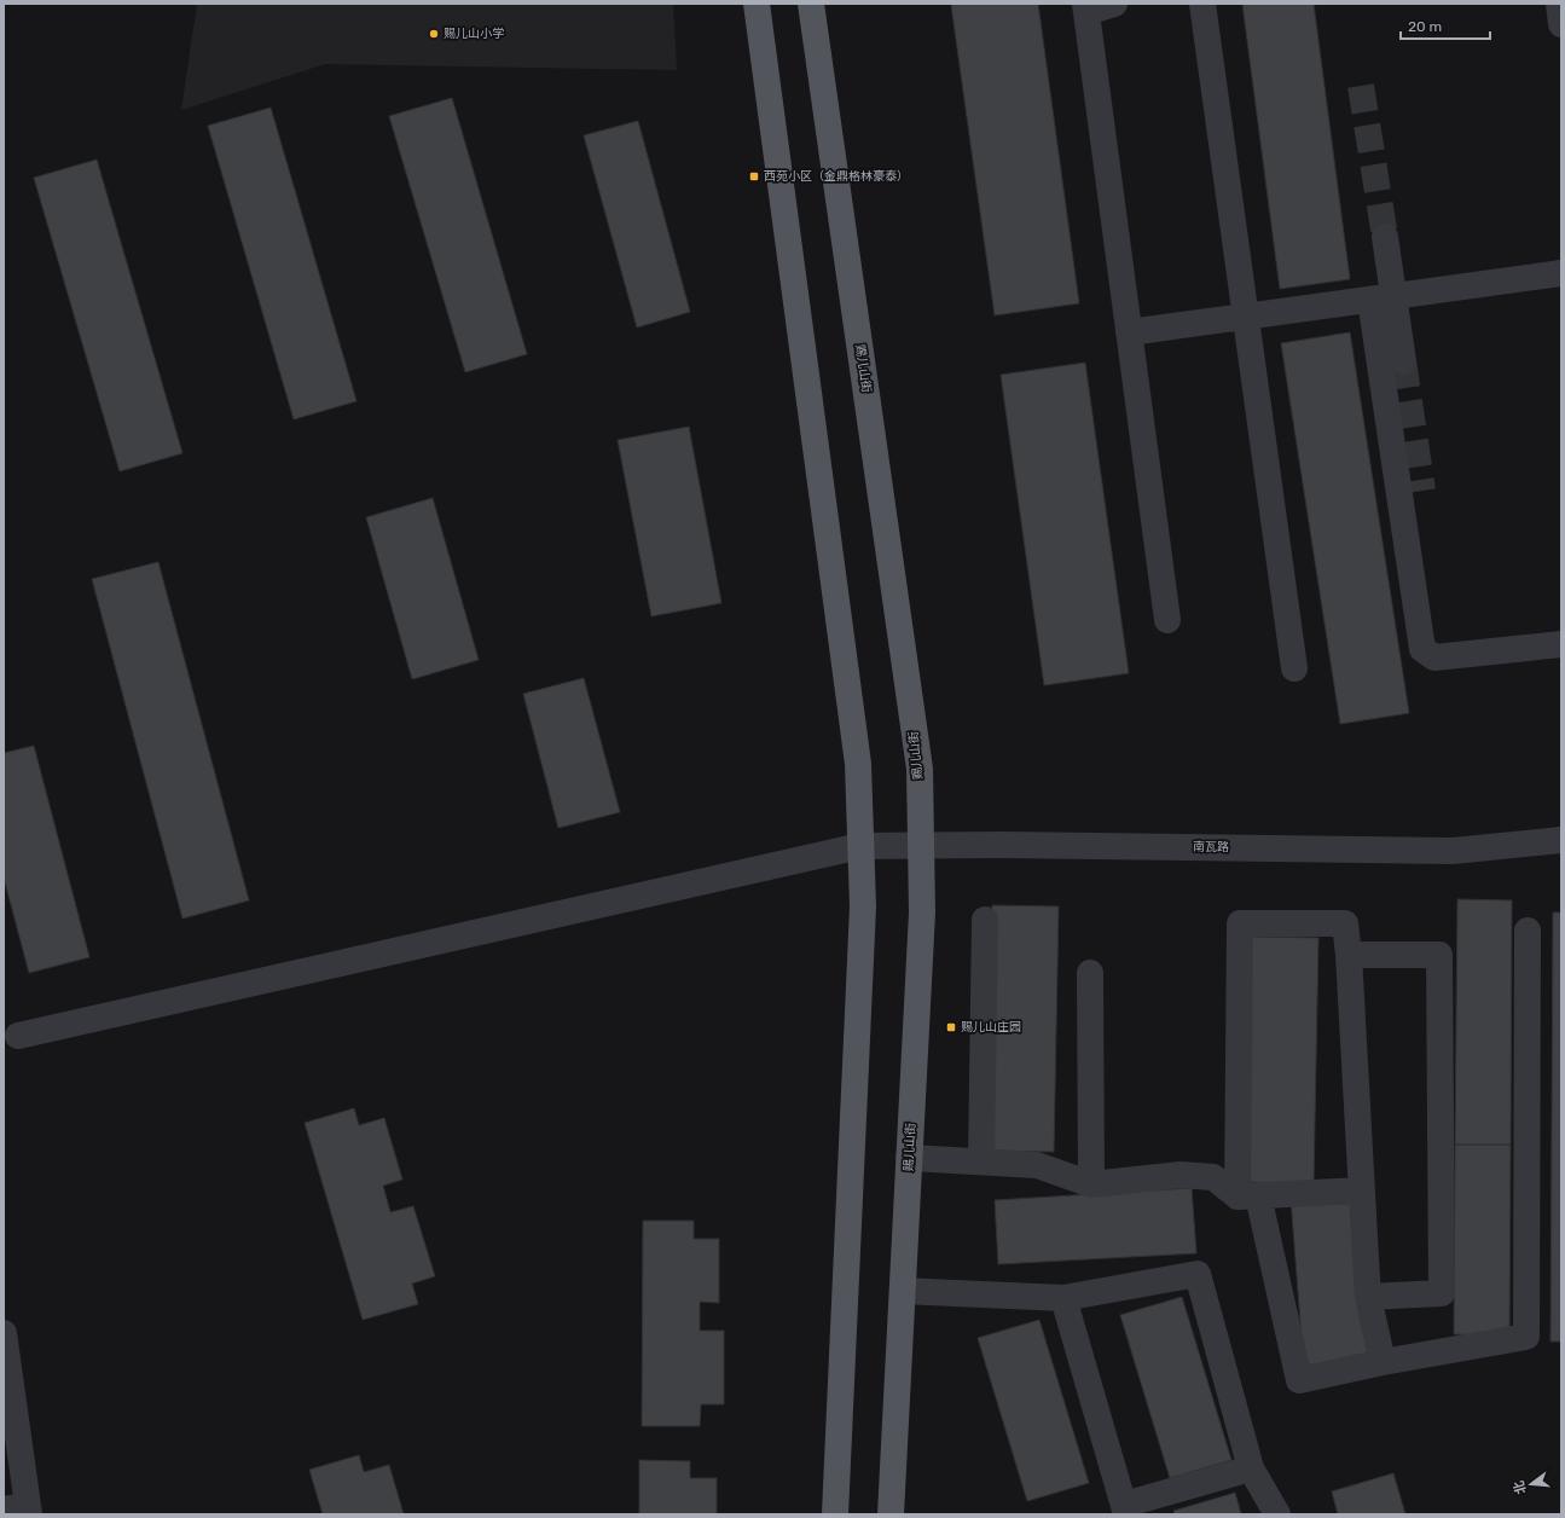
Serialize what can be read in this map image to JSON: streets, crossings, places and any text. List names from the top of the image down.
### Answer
{
  "streets": {
    "main road": ["赐儿山街"],
    "street": ["南瓦路"]
  },
  "crossings": [
    ["赐儿山街", "南瓦路"]
  ],
  "places": {
    "other": ["赐儿山小学"],
    "transit": ["西苑小区（金鼎格林豪泰）", "赐儿山庄园"]
  },
  "scale_bar": "20 m",
  "north": "left"
}
